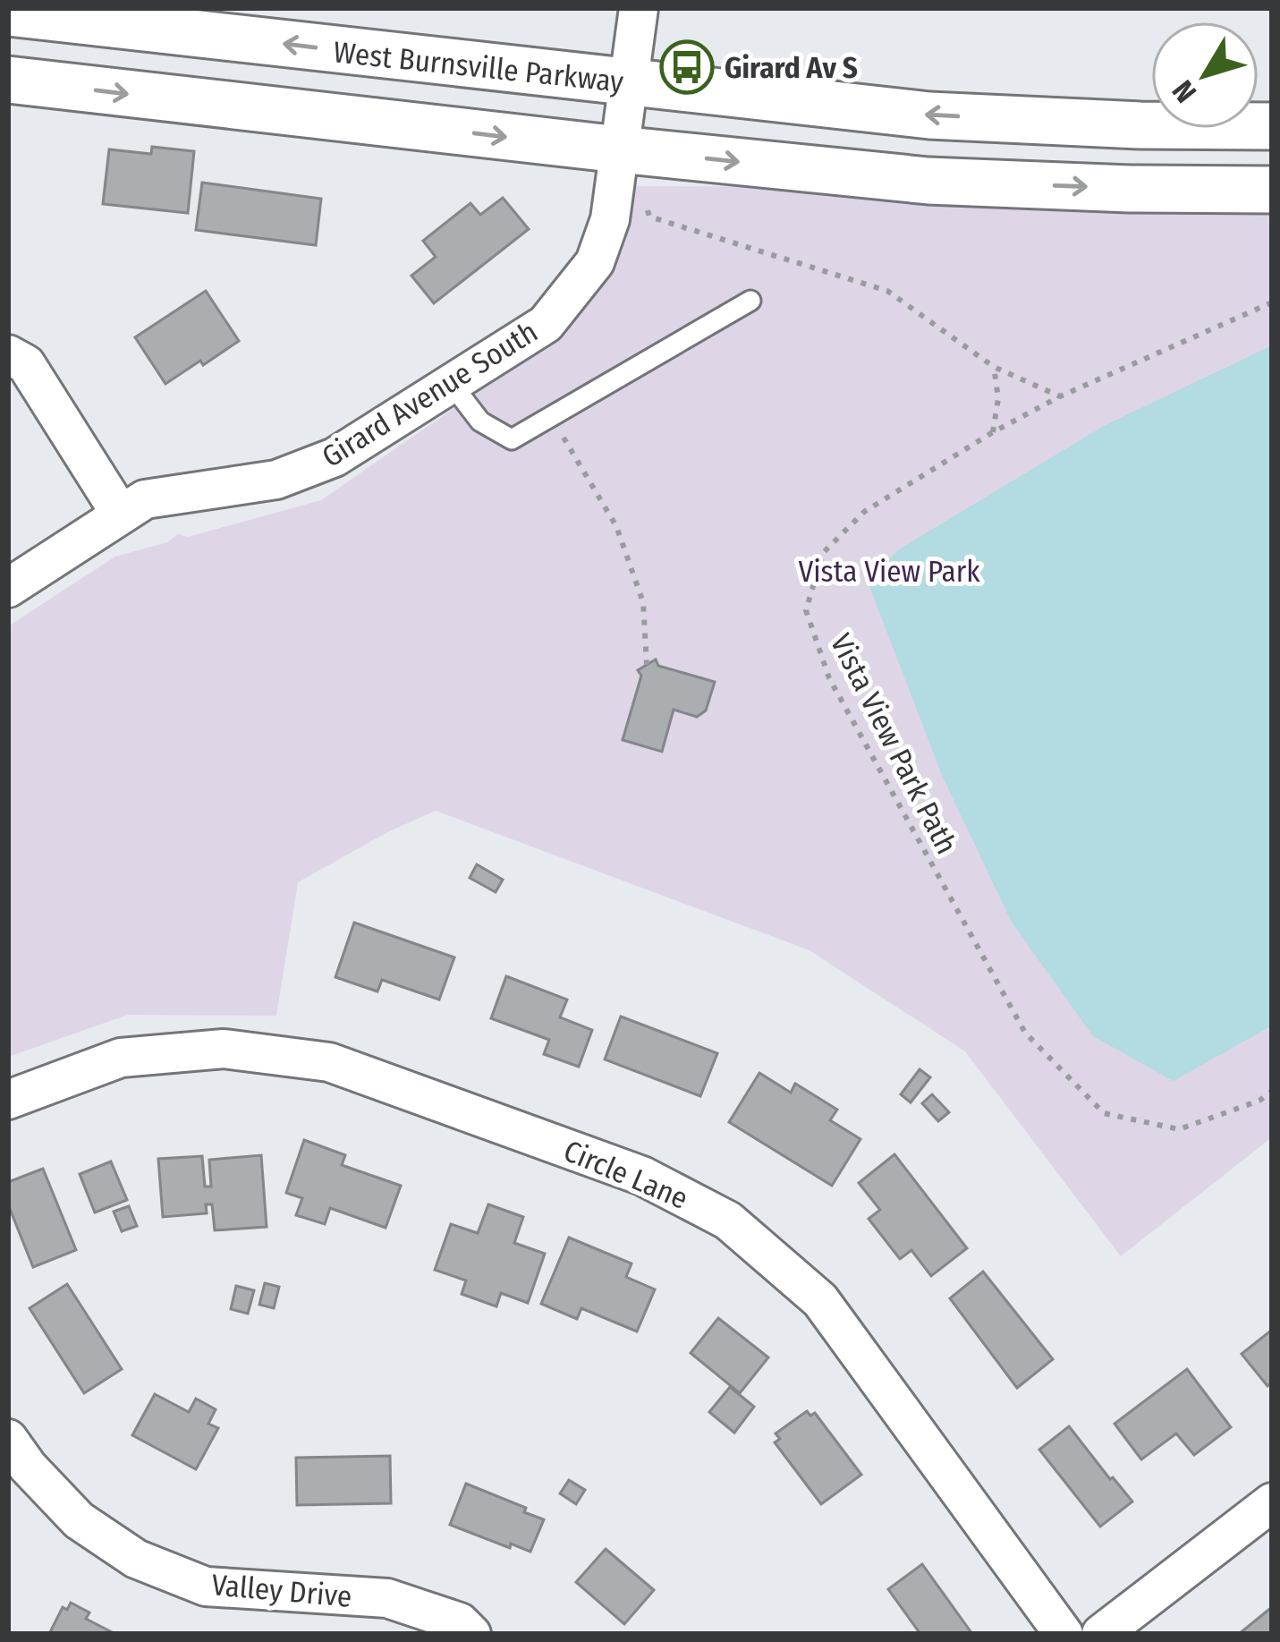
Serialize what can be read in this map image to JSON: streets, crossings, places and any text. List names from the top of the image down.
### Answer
{
  "streets": {
    "street": [
      "West Burnsville Parkway",
      "Girard Avenue South",
      "Circle Lane",
      "Valley Drive"
    ],
    "path": ["Vista View Park Path"]
  },
  "crossings": [
    ["West Burnsville Parkway", "Girard Avenue South"]
  ],
  "parks": ["Vista View Park"],
  "places": {
    "bus stop": ["Girard Av S"]
  },
  "north": "bottom left"
}
